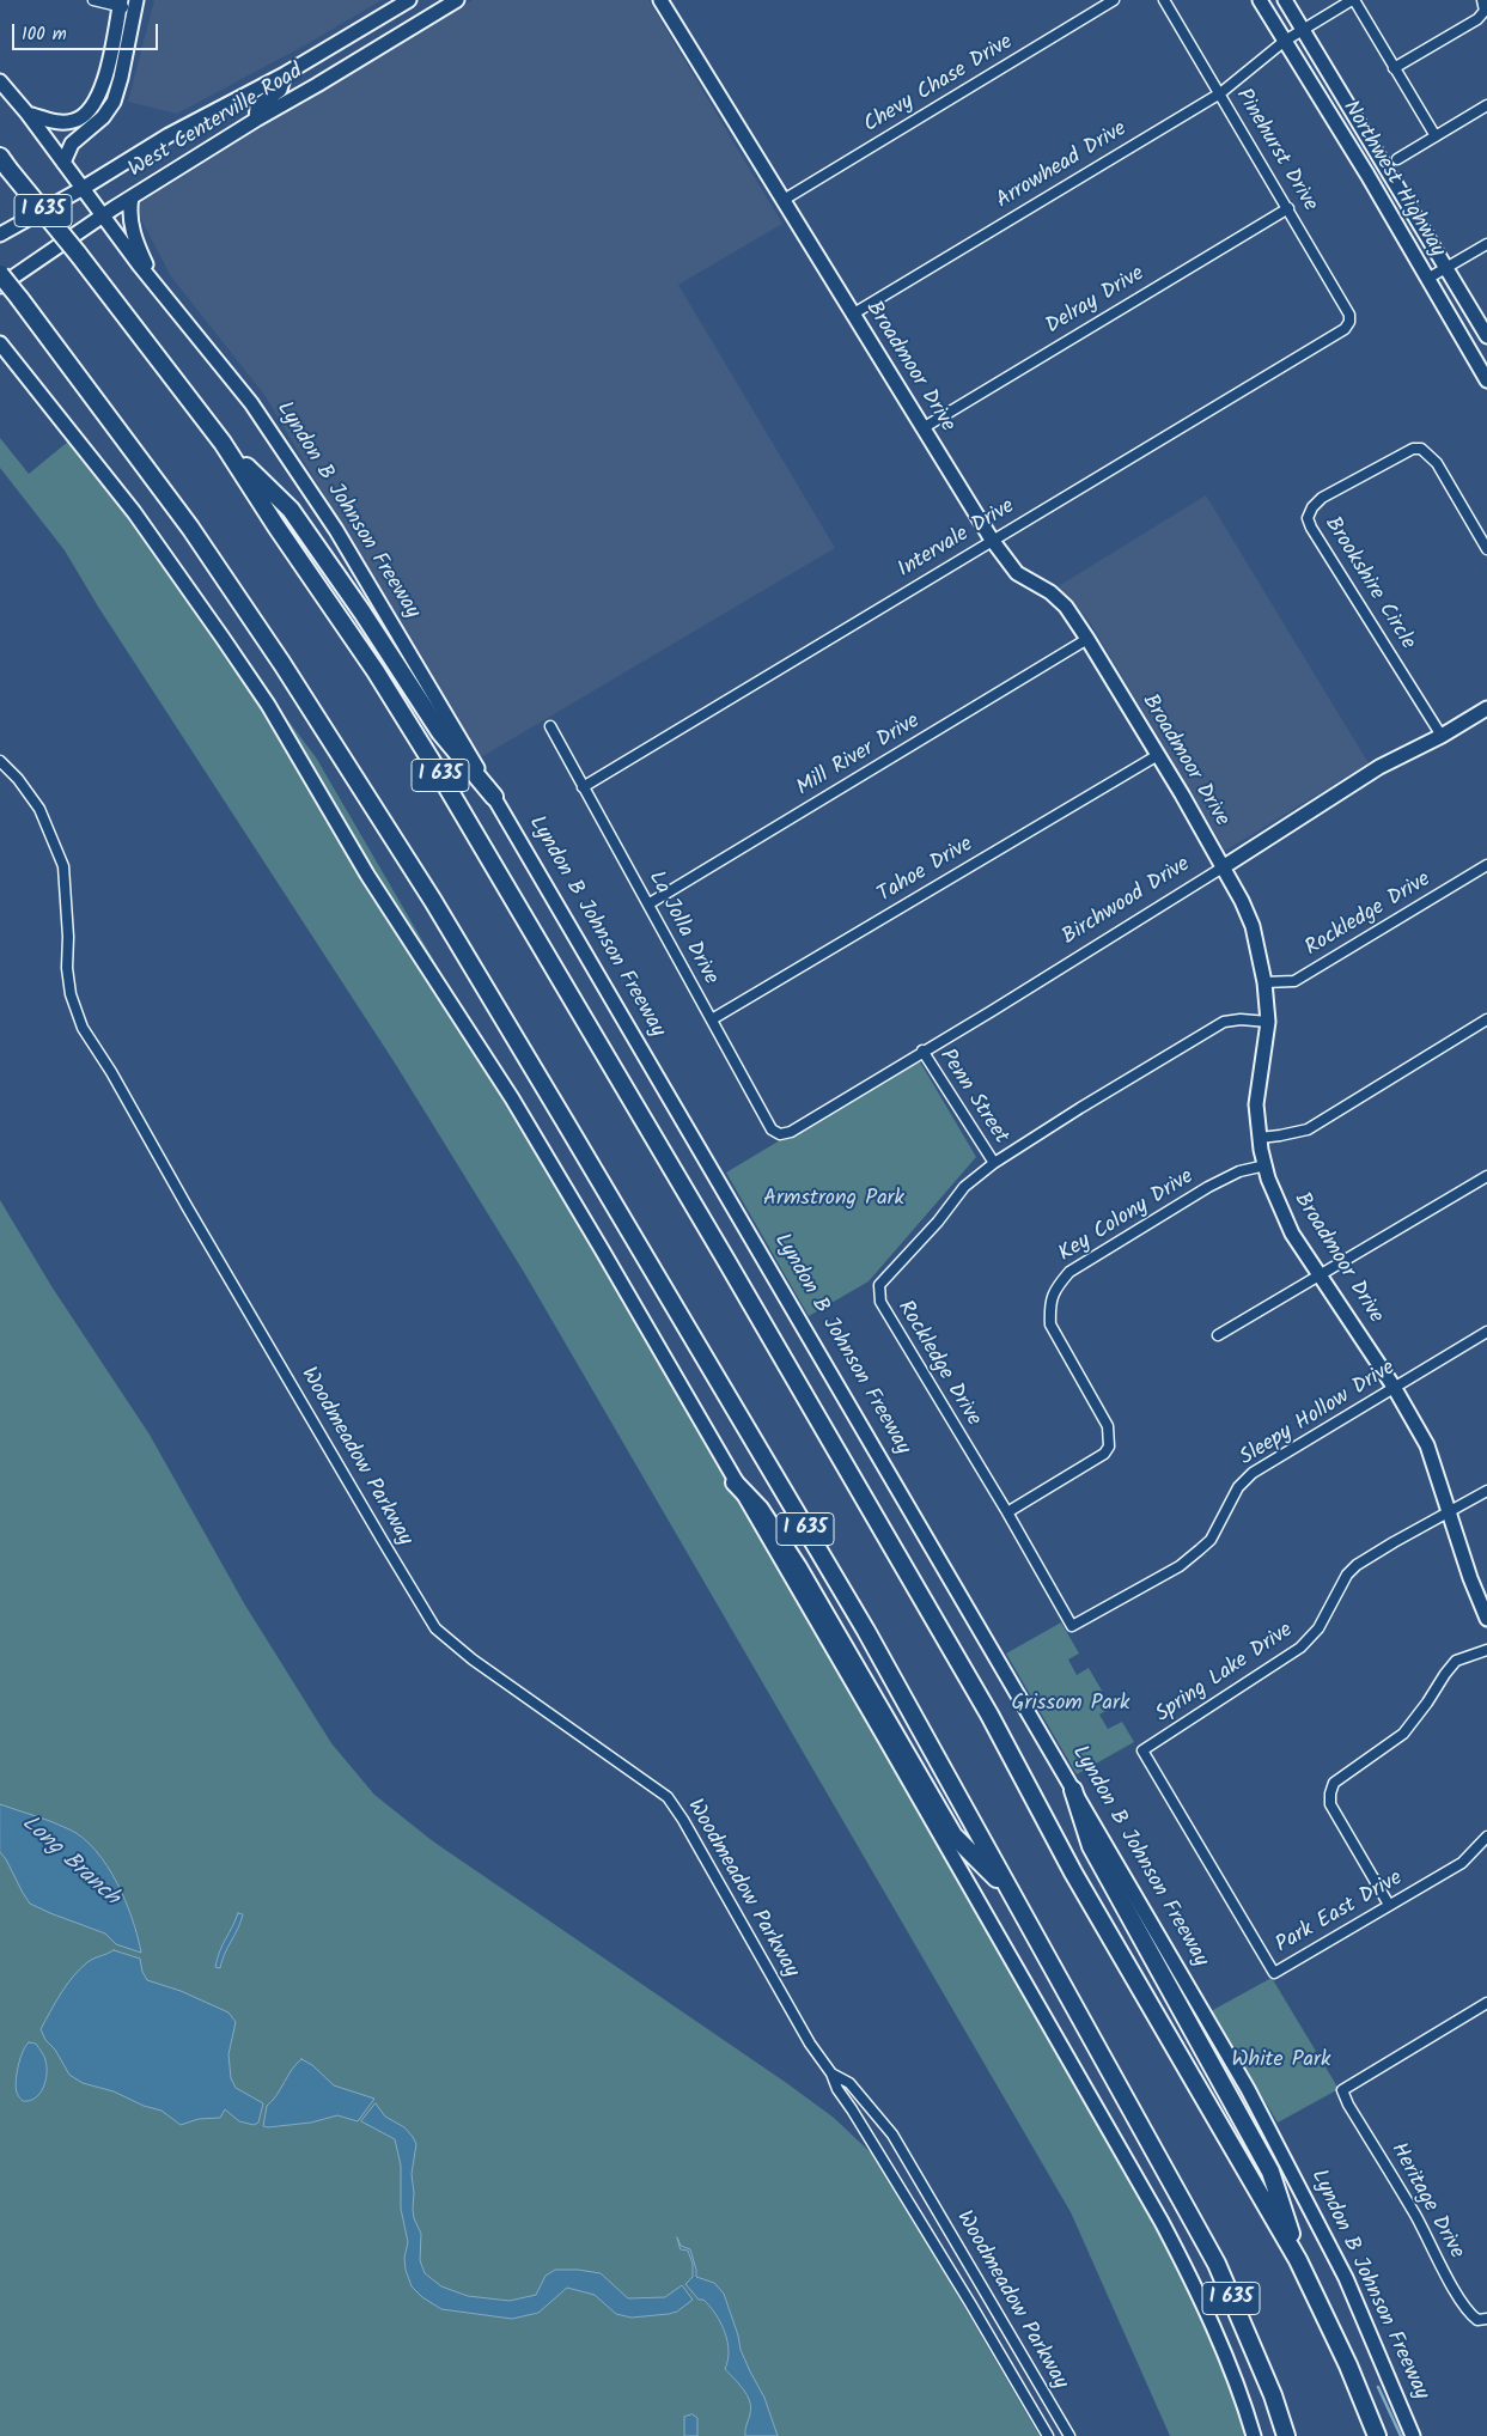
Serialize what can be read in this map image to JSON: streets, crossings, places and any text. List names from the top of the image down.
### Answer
{
  "streets": {
    "highway": ["I 635"],
    "main road": [
      "West Centerville Road",
      "Northwest Highway",
      "Broadmoor Drive",
      "Lyndon B Johnson Freeway",
      "Birchwood Drive"
    ],
    "street": [
      "Chevy Chase Drive",
      "Pinehurst Drive",
      "Arrowhead Drive",
      "Delray Drive",
      "Intervale Drive",
      "Brookshire Circle",
      "Mill River Drive",
      "Tahoe Drive",
      "Rockledge Drive",
      "La Jolla Drive",
      "Penn Street",
      "Key Colony Drive",
      "Sleepy Hollow Drive",
      "Woodmeadow Parkway",
      "Spring Lake Drive",
      "Park East Drive",
      "Heritage Drive"
    ]
  },
  "crossings": [
    ["Chevy Chase Drive", "Broadmoor Drive"],
    ["West Centerville Road", "Lyndon B Johnson Freeway"],
    ["Pinehurst Drive", "Arrowhead Drive"],
    ["Pinehurst Drive", "Delray Drive"],
    ["Pinehurst Drive", "Intervale Drive"],
    ["Arrowhead Drive", "Northwest Highway"],
    ["Arrowhead Drive", "Broadmoor Drive"],
    ["Delray Drive", "Broadmoor Drive"],
    ["Broadmoor Drive", "Intervale Drive"],
    ["Broadmoor Drive", "Mill River Drive"],
    ["Broadmoor Drive", "Tahoe Drive"],
    ["Broadmoor Drive", "Birchwood Drive"],
    ["Broadmoor Drive", "Rockledge Drive"],
    ["Broadmoor Drive", "Key Colony Drive"],
    ["Broadmoor Drive", "Sleepy Hollow Drive"],
    ["Broadmoor Drive", "Spring Lake Drive"],
    ["Intervale Drive", "La Jolla Drive"],
    ["Brookshire Circle", "Birchwood Drive"],
    ["Mill River Drive", "La Jolla Drive"],
    ["Tahoe Drive", "La Jolla Drive"],
    ["Birchwood Drive", "La Jolla Drive"],
    ["Birchwood Drive", "Penn Street"],
    ["Rockledge Drive", "Penn Street"],
    ["Rockledge Drive", "Key Colony Drive"],
    ["Rockledge Drive", "Sleepy Hollow Drive"],
    ["Spring Lake Drive", "Park East Drive"]
  ],
  "water": ["Long Branch"],
  "parks": ["Armstrong Park", "Grissom Park", "White Park"],
  "scale_bar": "100 m"
}
